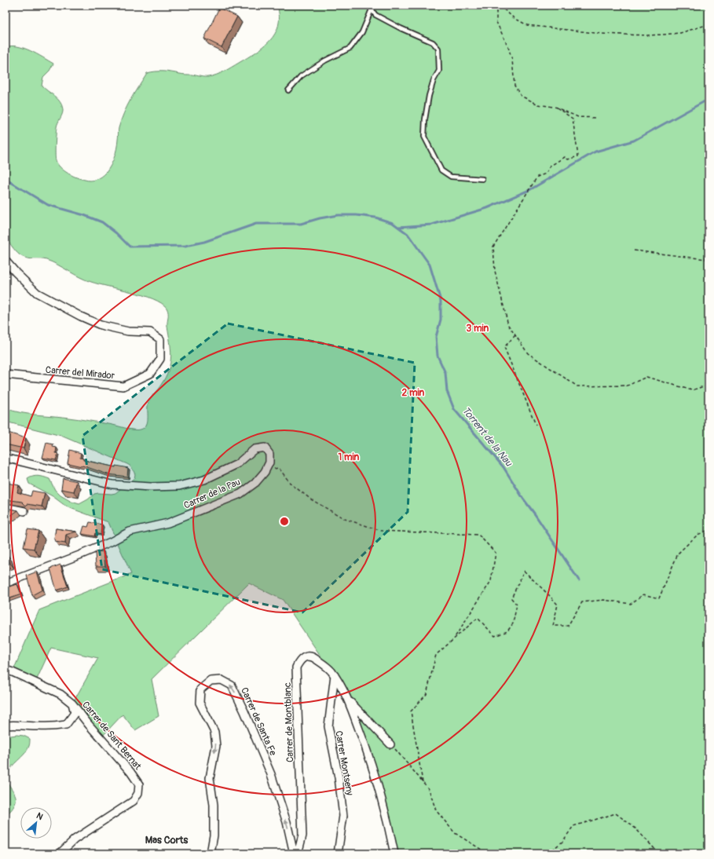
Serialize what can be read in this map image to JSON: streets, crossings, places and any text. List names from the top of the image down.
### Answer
{
  "streets": {
    "street": [
      "Carrer del Mirador",
      "Carrer de la Pau",
      "Carrer de Santa Fe",
      "Carrer de Montblanc",
      "Carrer de Sant Bernat",
      "Carrer Montseny"
    ]
  },
  "crossings": [
    ["Carrer de Montblanc", "Carrer Montseny"]
  ],
  "districts": ["Mas Corts"],
  "water": ["Torrent de la Nau"],
  "north": "top right",
  "rings": ["3 min", "2 min", "1 min"]
}
